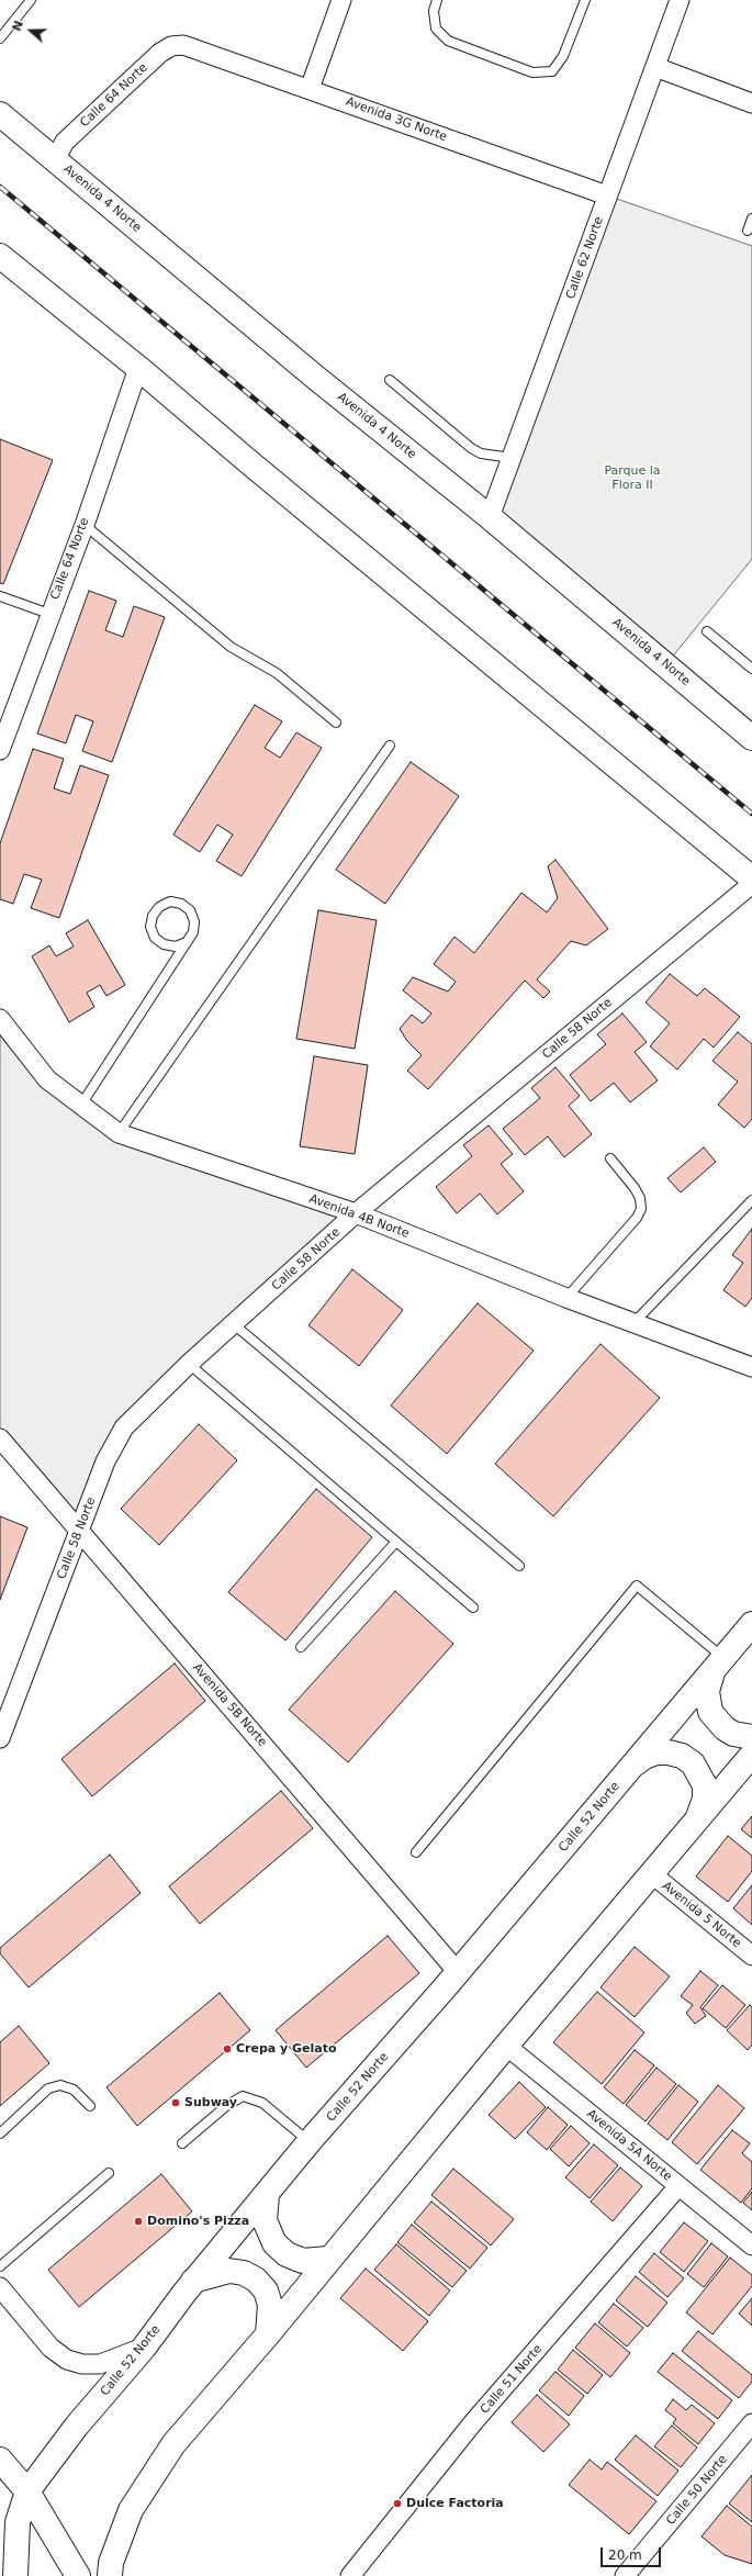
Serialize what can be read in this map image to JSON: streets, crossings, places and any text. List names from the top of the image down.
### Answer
{
  "streets": {
    "main road": ["Avenida 4 Norte", "Calle 52 Norte"],
    "street": [
      "Calle 64 Norte",
      "Avenida 3G Norte",
      "Calle 62 Norte",
      "Calle 58 Norte",
      "Avenida 4B Norte",
      "Avenida 5B Norte",
      "Avenida 5 Norte",
      "Avenida 5A Norte",
      "Calle 51 Norte",
      "Calle 50 Norte"
    ]
  },
  "crossings": [
    ["Calle 64 Norte", "Avenida 3G Norte"],
    ["Calle 64 Norte", "Avenida 4 Norte"],
    ["Avenida 3G Norte", "Calle 62 Norte"],
    ["Avenida 4 Norte", "Calle 62 Norte"],
    ["Calle 58 Norte", "Avenida 4B Norte"],
    ["Calle 58 Norte", "Avenida 5B Norte"],
    ["Avenida 5B Norte", "Calle 52 Norte"],
    ["Avenida 5A Norte", "Calle 51 Norte"]
  ],
  "parks": ["Parque la Flora II"],
  "places": [
    "Crepa y Gelato",
    "Subway",
    "Domino's Pizza",
    "Dulce Factoria"
  ],
  "scale_bar": "20 m",
  "north": "left"
}
